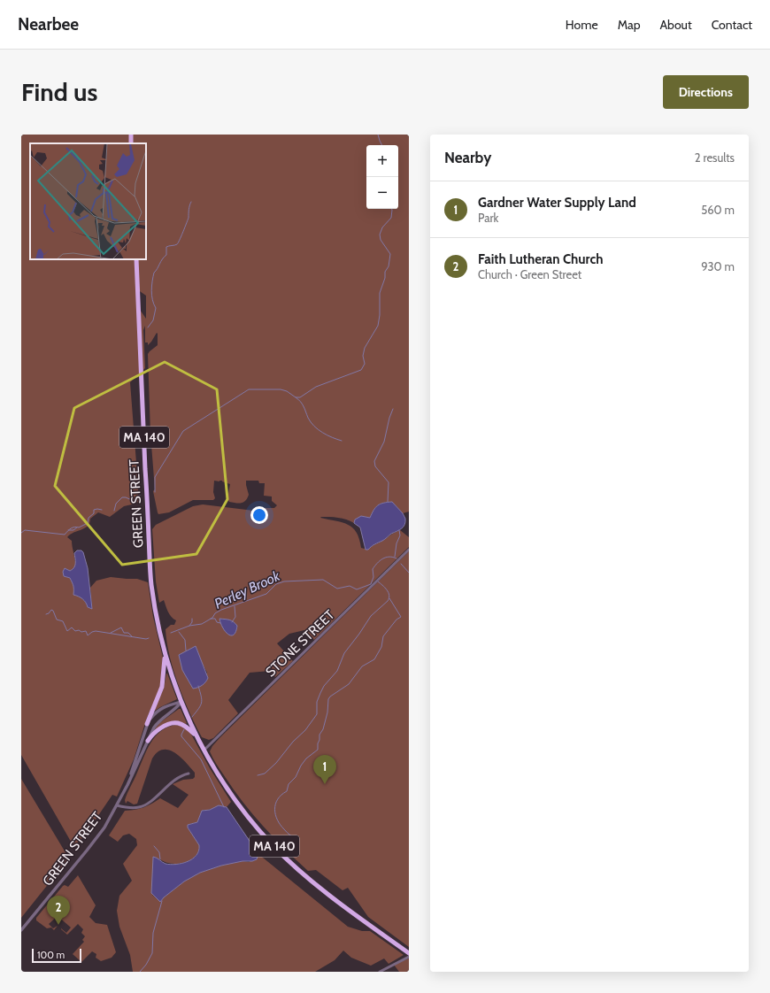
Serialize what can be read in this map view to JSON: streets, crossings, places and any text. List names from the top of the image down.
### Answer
{
  "streets": {
    "highway": ["MA 140", "GREEN STREET"],
    "street": ["STONE STREET"]
  },
  "crossings": [
    ["MA 140", "GREEN STREET"],
    ["MA 140", "STONE STREET"]
  ],
  "water": ["Perley Brook"],
  "scale_bar": "100 m",
  "page": {
    "header": "Nearbee",
    "nav": [
      "Home",
      "Map",
      "About",
      "Contact"
    ],
    "buttons": "Directions",
    "title": "Find us",
    "heading": ["Nearby", "2 results"],
    "map_buttons": ["+", "−"],
    "list": [
      {
        "mark": "1",
        "name": "Gardner Water Supply Land",
        "note": "Park",
        "value": "560 m"
      },
      {
        "mark": "2",
        "name": "Faith Lutheran Church",
        "note": "Church · Green Street",
        "value": "930 m"
      }
    ],
    "pins": ["1", "2"],
    "scale": "100 m"
  }
}
